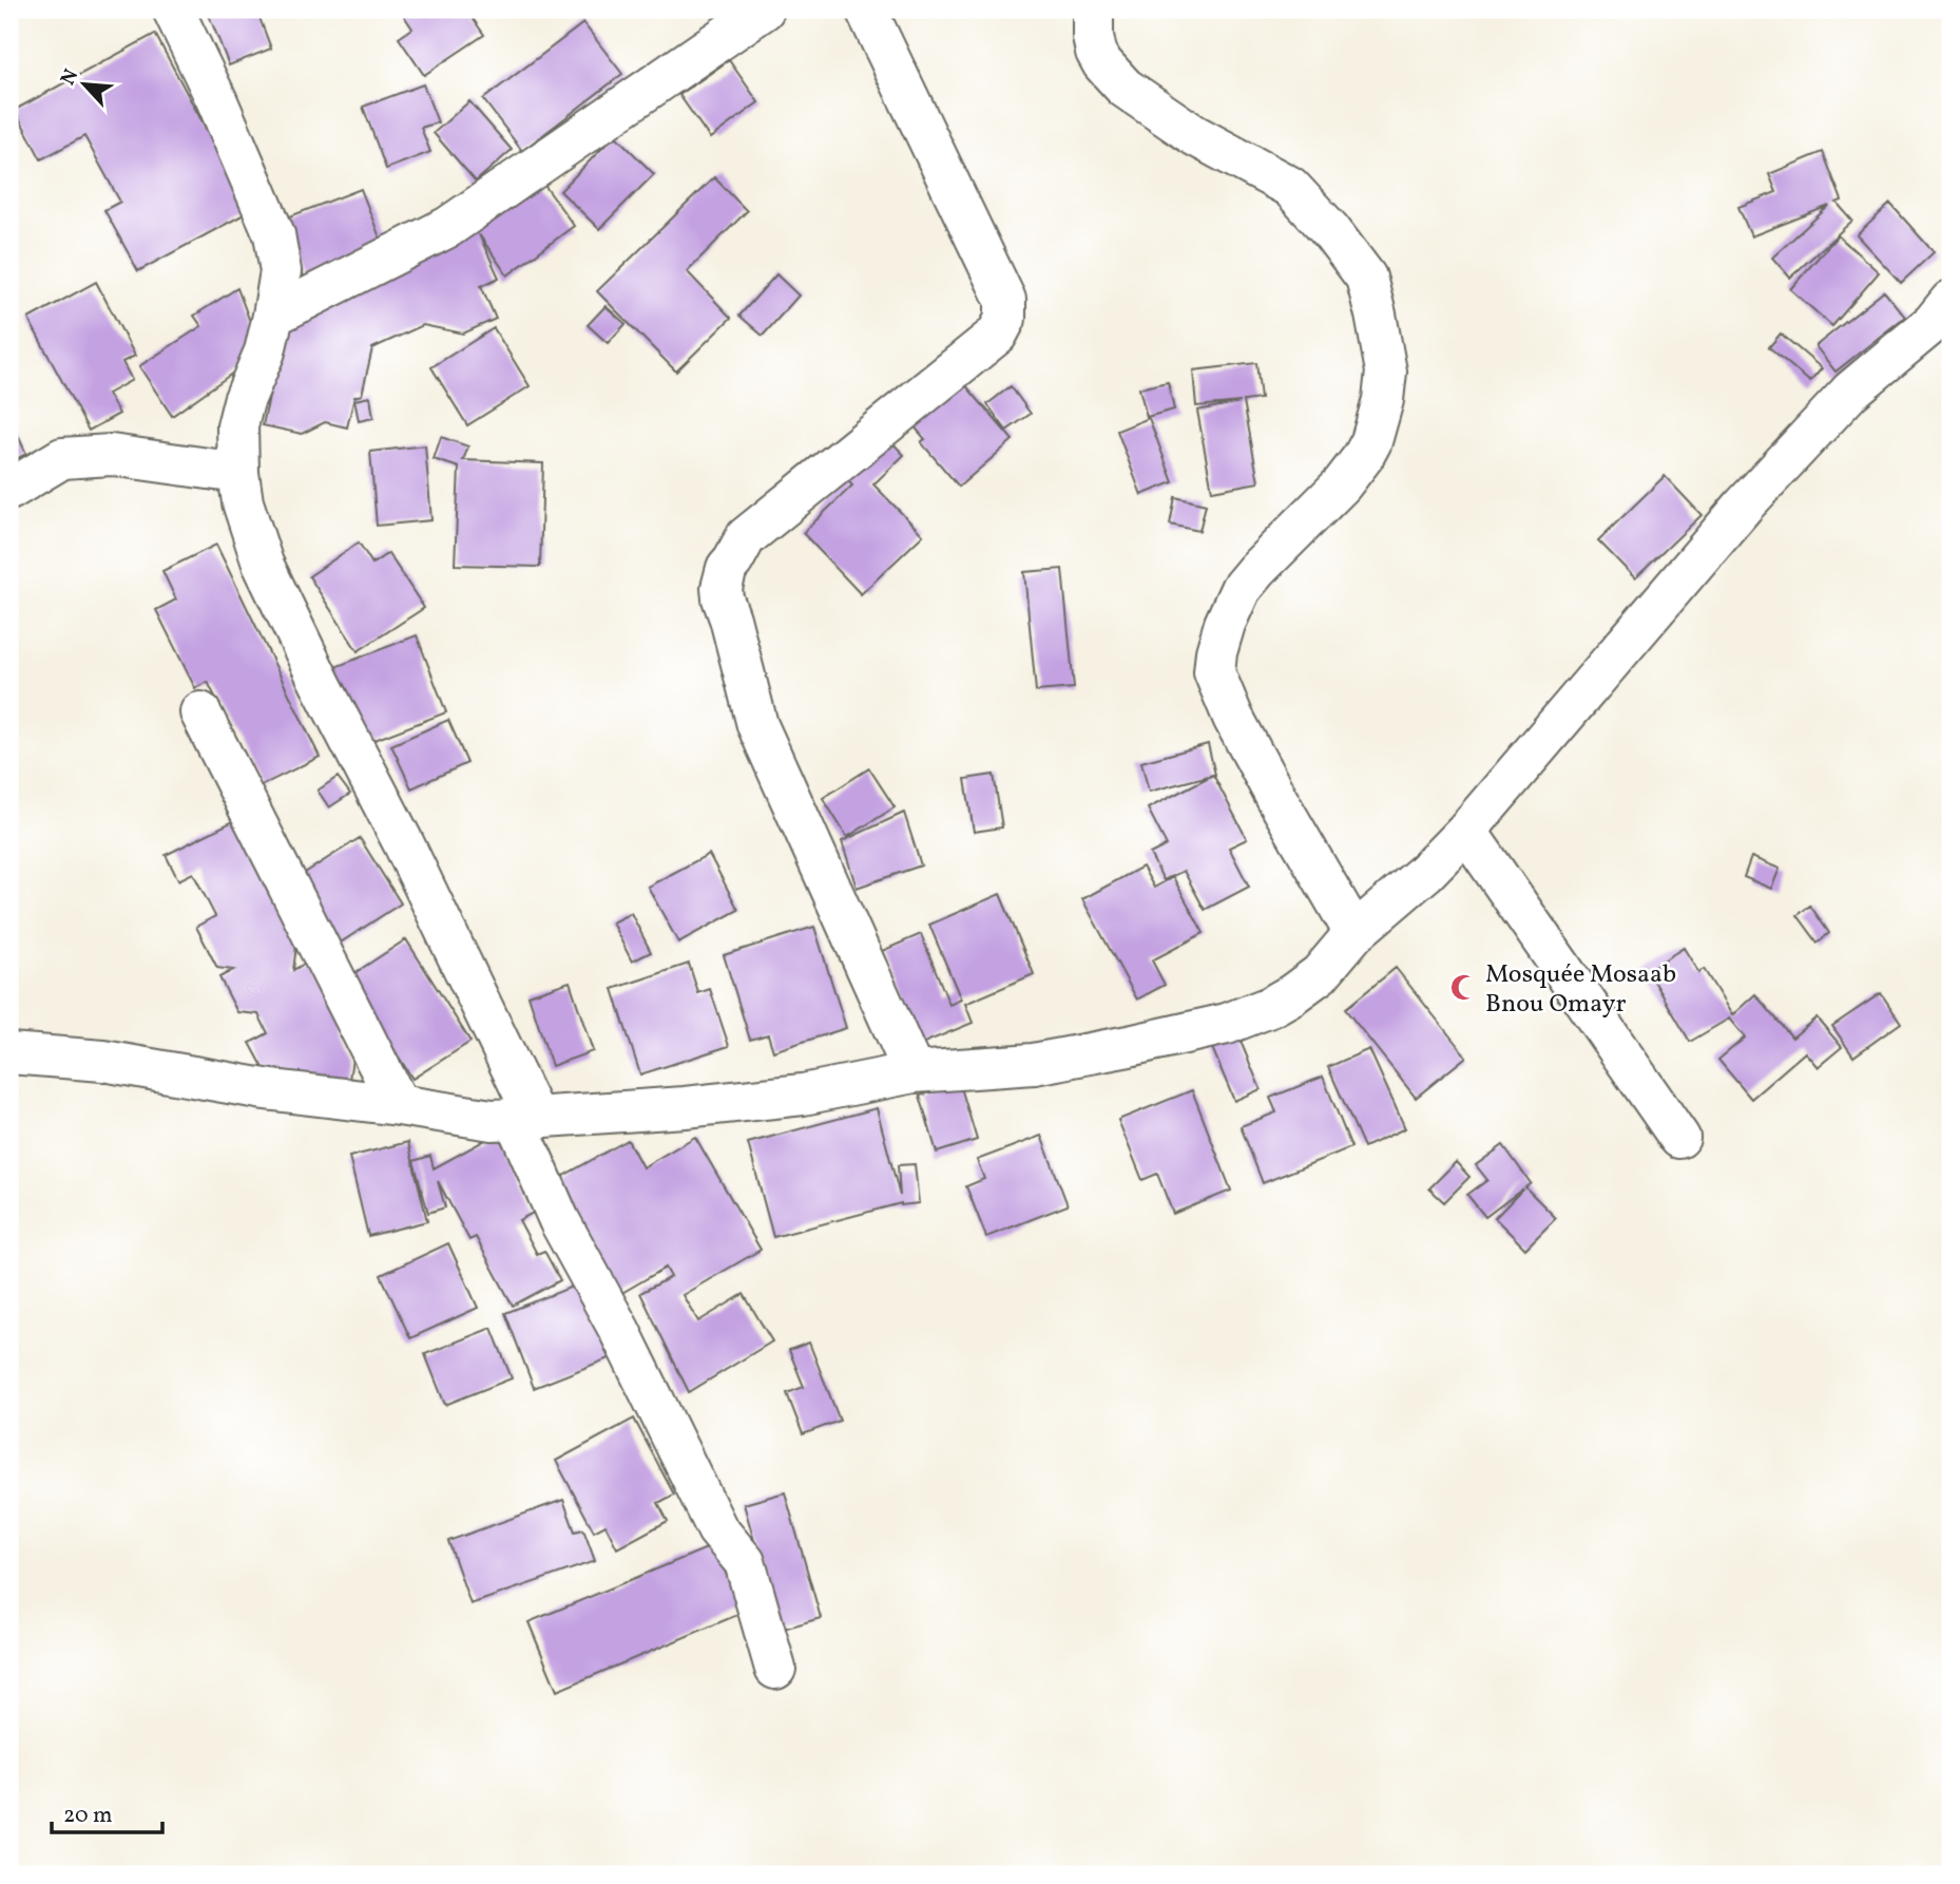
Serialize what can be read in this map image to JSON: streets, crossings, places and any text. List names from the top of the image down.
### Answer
{
  "places": {
    "mosque": ["Mosquée Mosaab Bnou Omayr"]
  },
  "scale_bar": "20 m",
  "north": "top left"
}
